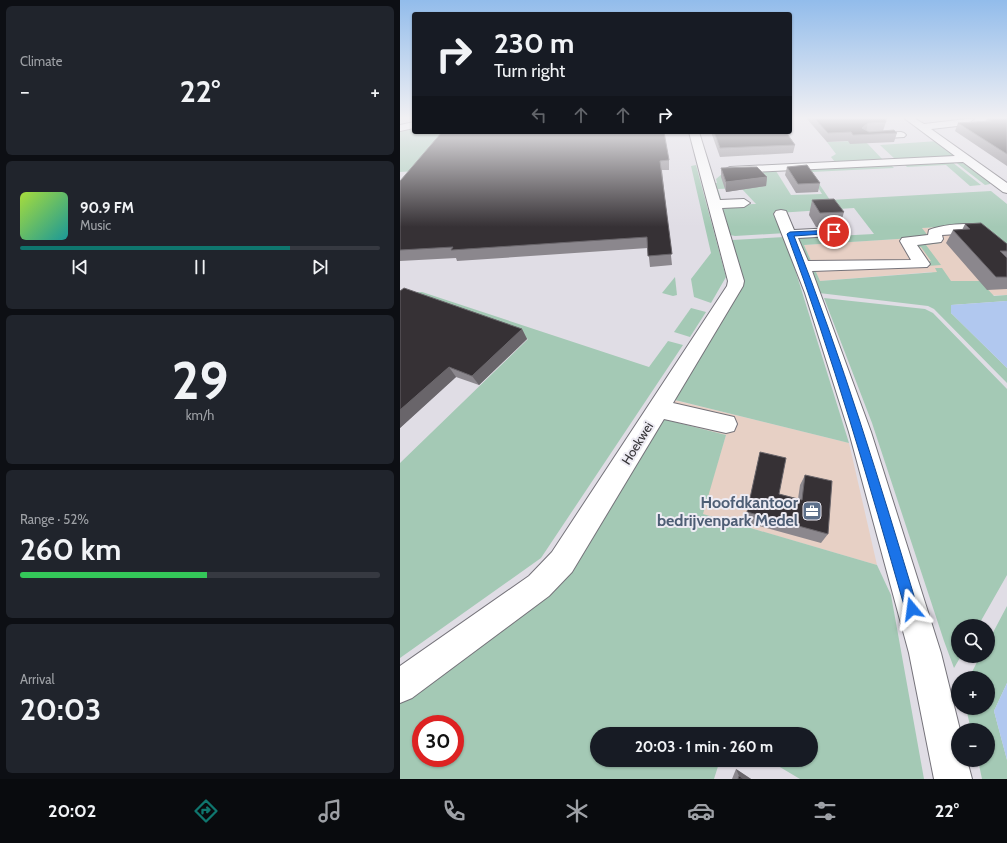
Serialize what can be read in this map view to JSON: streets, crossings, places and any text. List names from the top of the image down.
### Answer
{
  "streets": {
    "street": ["Hoekwei"]
  },
  "places": {
    "office": ["Hoofdkantoor bedrijvenpark Medel"]
  },
  "page": {
    "tile": [
      "Climate",
      ["29", "km/h"],
      ["Range · 52%", "260 km"],
      ["Arrival", "20:03"]
    ],
    "turn": ["230 m", "Turn right"],
    "heat": ["−", "22°", "+"],
    "song": ["90.9 FM", "Music"],
    "map_buttons": ["+", "−"],
    "limit": "30",
    "trip": "20:03 · 1 min · 260 m",
    "tabs": ["20:02", "22°"]
  }
}
